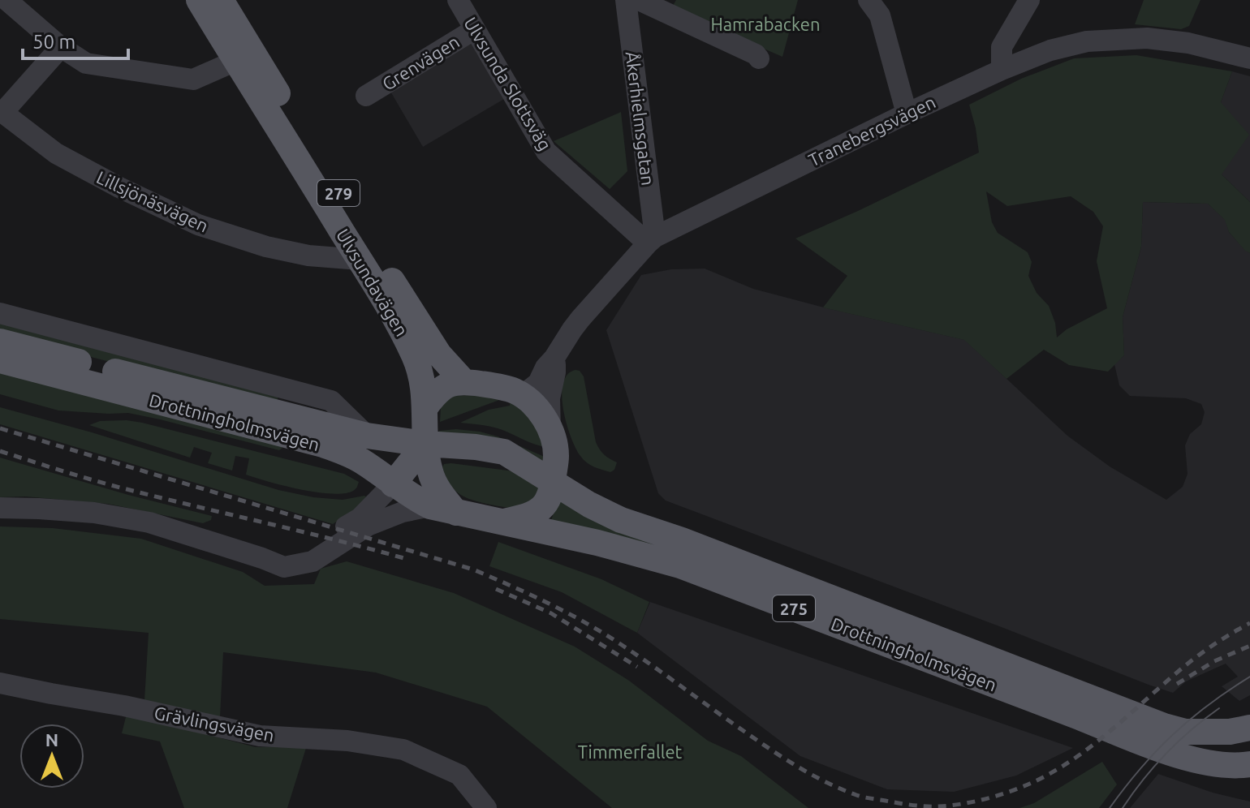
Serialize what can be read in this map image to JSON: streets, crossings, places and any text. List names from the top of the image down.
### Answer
{
  "streets": {
    "main road": [
      "279",
      "Ulvsundavägen",
      "Drottningholmsvägen",
      "275"
    ],
    "street": [
      "Grenvägen",
      "Ulvsunda Slottsväg",
      "Åkerhielmsgatan",
      "Tranebergsvägen",
      "Lillsjönäsvägen",
      "Grävlingsvägen"
    ]
  },
  "crossings": [
    ["Grenvägen", "Ulvsunda Slottsväg"],
    ["Ulvsunda Slottsväg", "Åkerhielmsgatan"],
    ["Ulvsunda Slottsväg", "Tranebergsvägen"],
    ["Åkerhielmsgatan", "Tranebergsvägen"],
    ["Tranebergsvägen", "Drottningholmsvägen"],
    ["Lillsjönäsvägen", "Ulvsundavägen"],
    ["Ulvsundavägen", "Drottningholmsvägen"]
  ],
  "parks": ["Hamrabacken", "Timmerfallet"],
  "scale_bar": "50 m",
  "north": "top"
}
